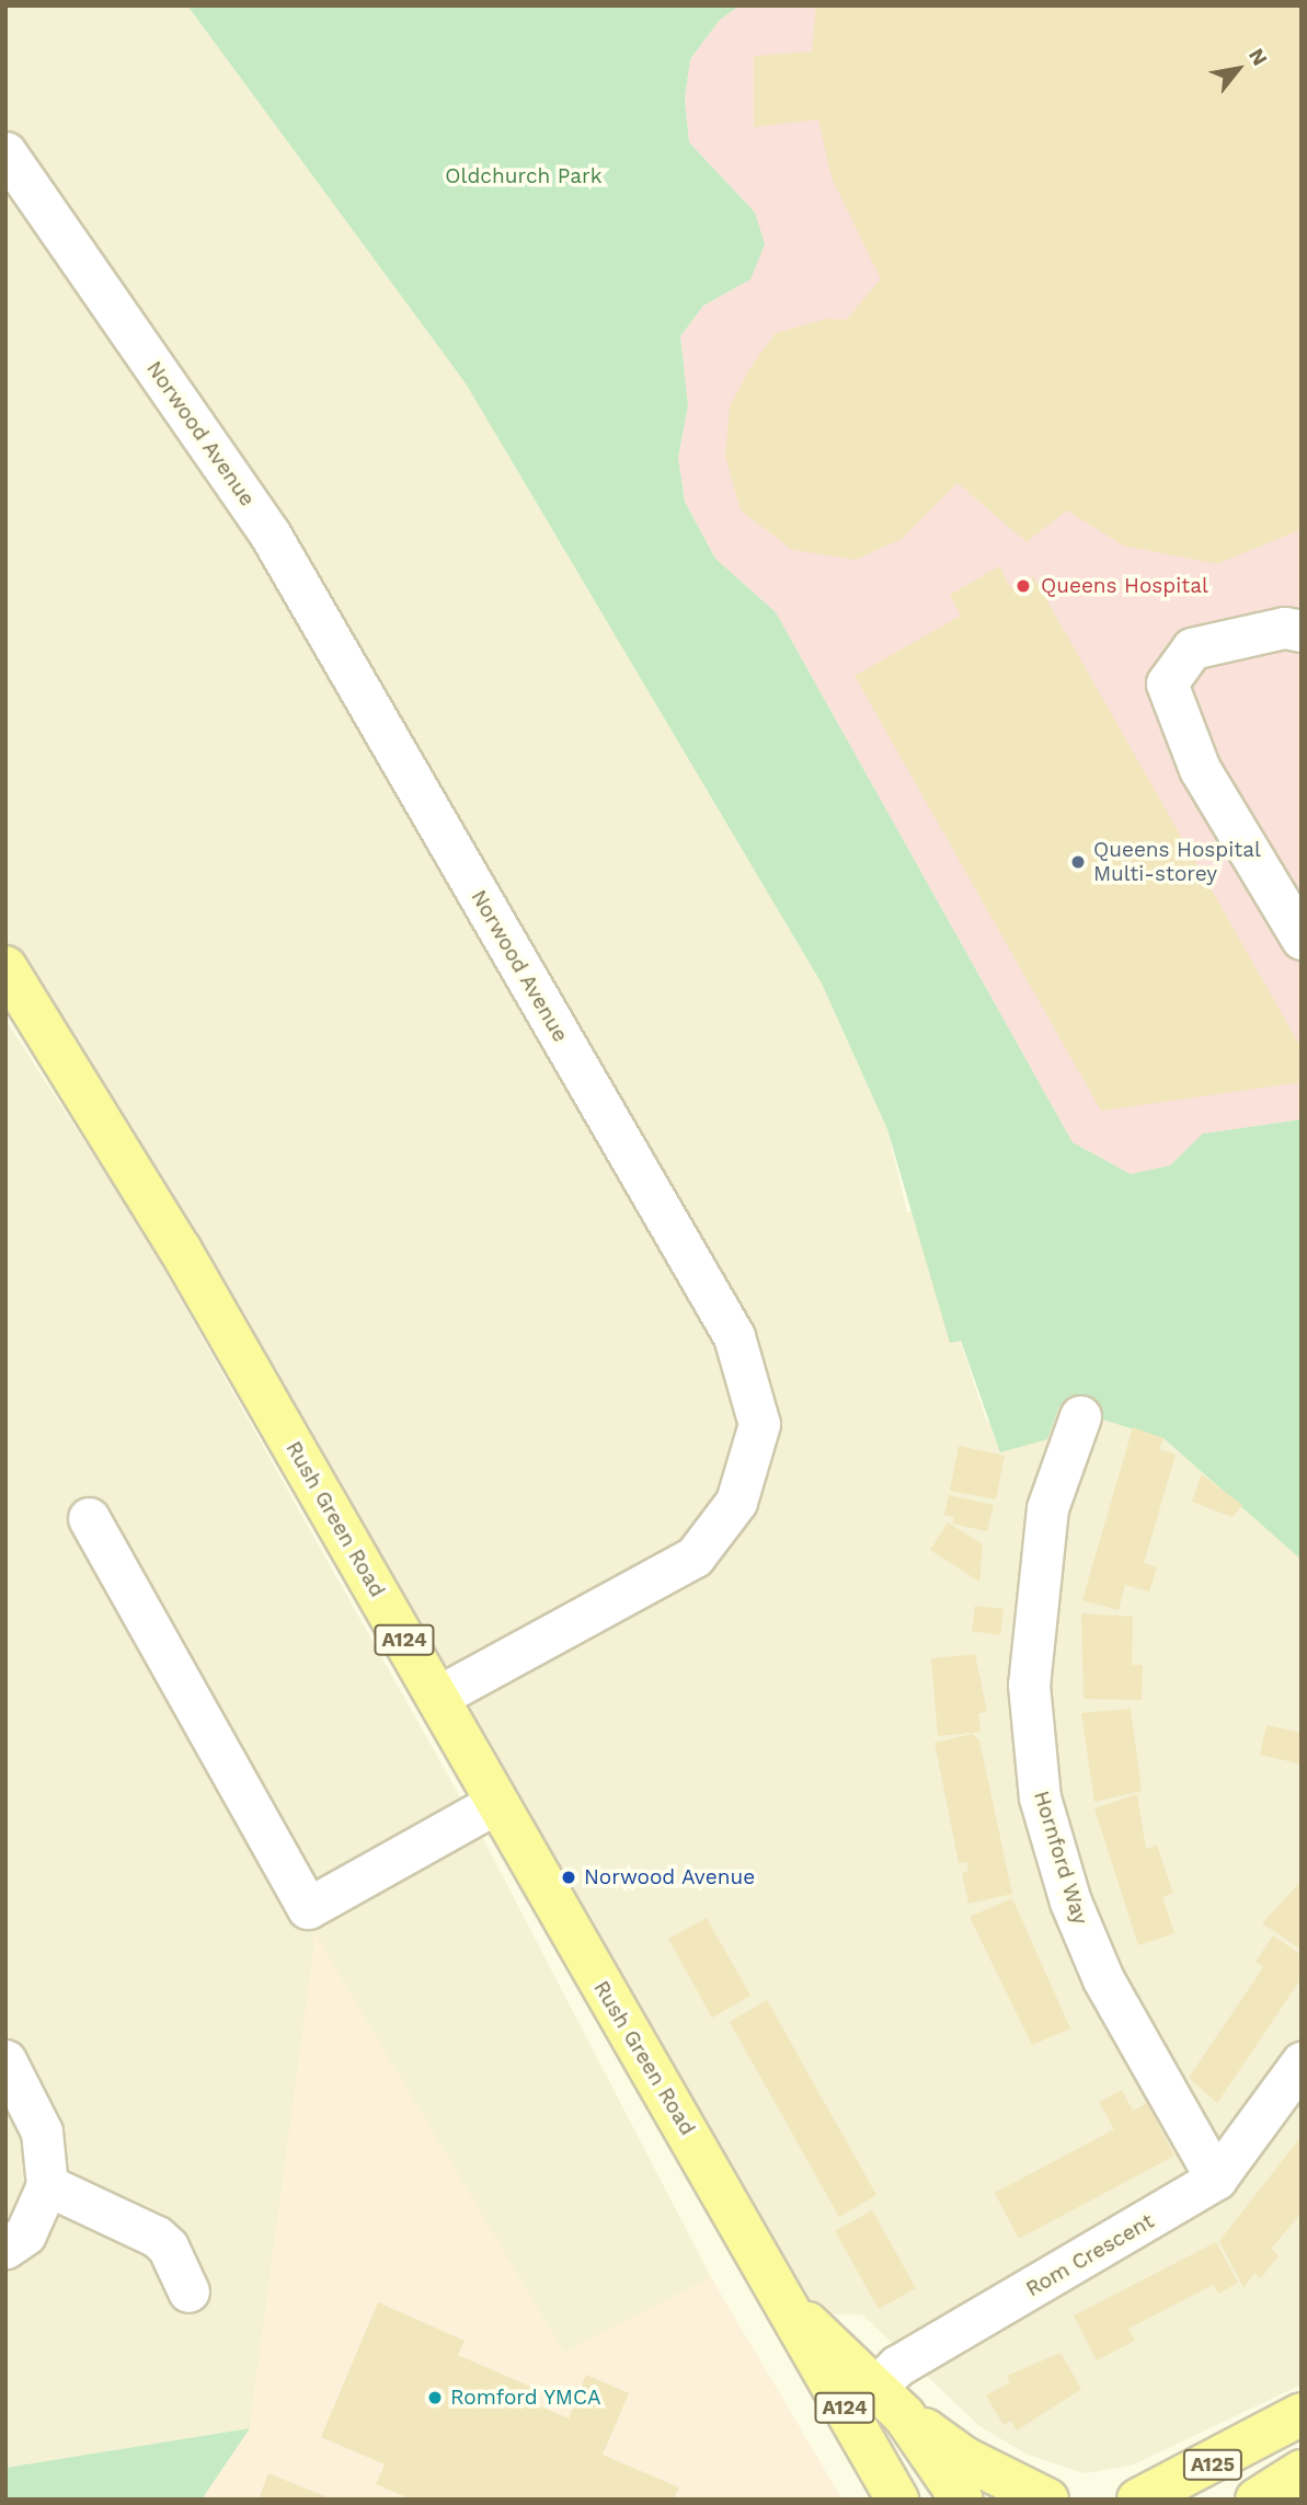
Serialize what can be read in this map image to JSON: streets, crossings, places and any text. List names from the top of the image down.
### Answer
{
  "streets": {
    "main road": ["Rush Green Road", "A124", "A125"],
    "street": ["Norwood Avenue", "Hornford Way", "Rom Crescent"]
  },
  "crossings": [
    ["Norwood Avenue", "Rush Green Road"],
    ["Rush Green Road", "Rom Crescent"],
    ["Hornford Way", "Rom Crescent"]
  ],
  "parks": ["Oldchurch Park"],
  "places": [
    "Queens Hospital",
    "Queens Hospital Multi-storey",
    "Norwood Avenue",
    "Romford YMCA"
  ],
  "north": "top right"
}
